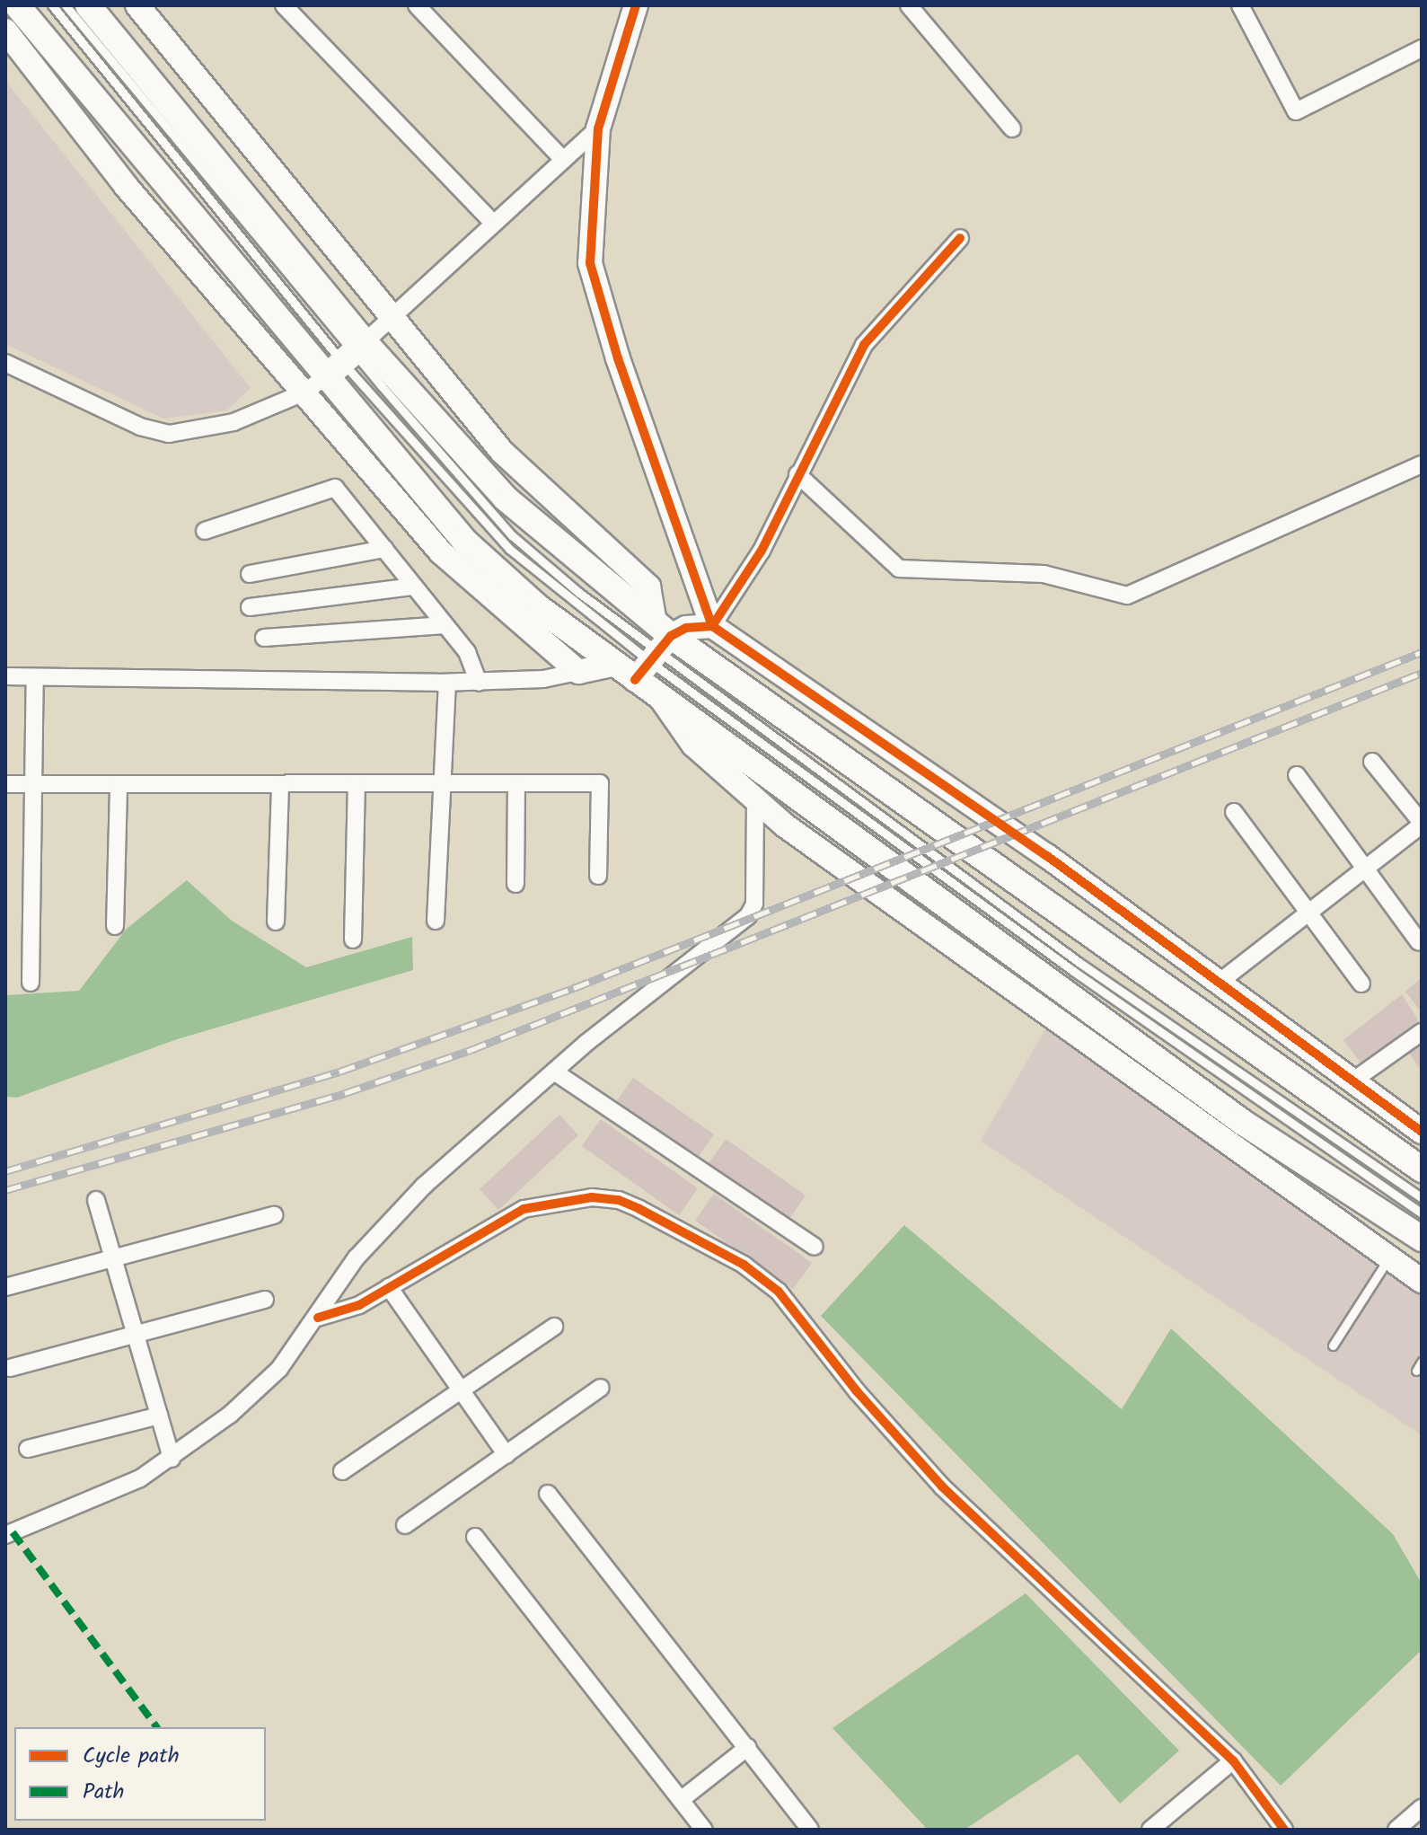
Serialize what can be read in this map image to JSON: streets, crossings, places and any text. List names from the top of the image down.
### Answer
{
  "legend": ["Cycle path", "Path"]
}
